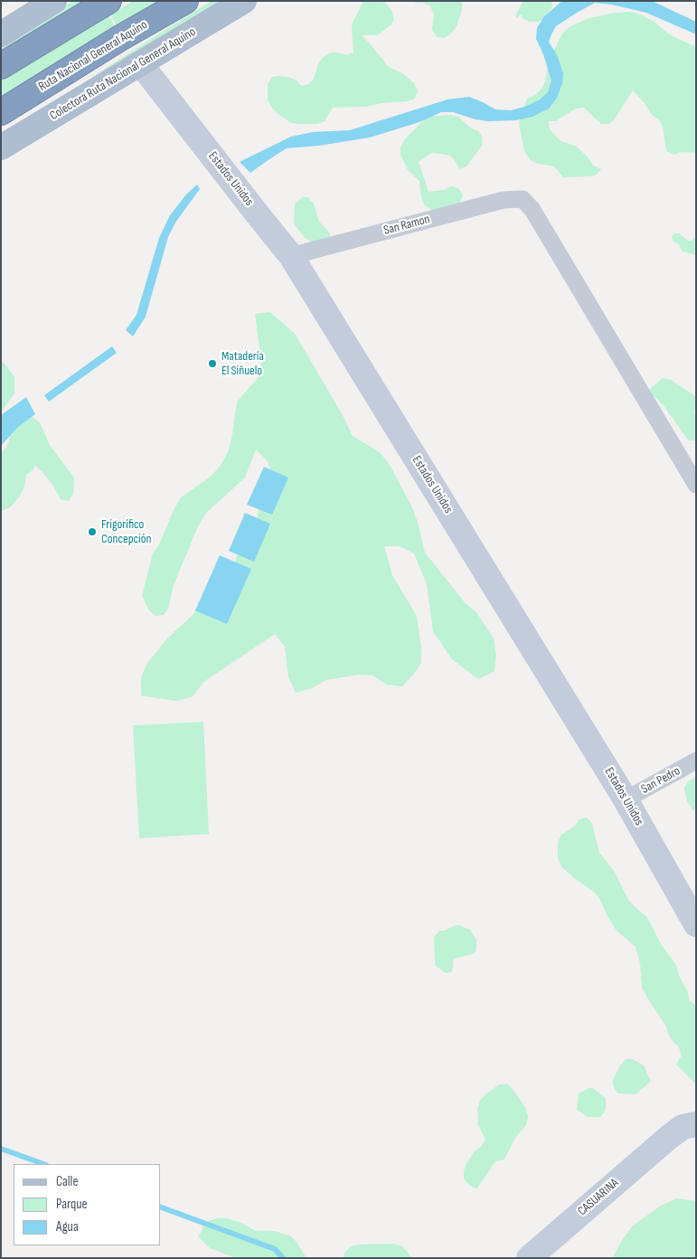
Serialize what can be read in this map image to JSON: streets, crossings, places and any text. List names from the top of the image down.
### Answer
{
  "streets": {
    "highway": ["Ruta Nacional General Aquino"],
    "main road": ["Colectora Ruta Nacional General Aquino"],
    "street": [
      "Estados Unidos",
      "San Ramon",
      "San Pedro",
      "CASUARINA"
    ]
  },
  "crossings": [
    ["Colectora Ruta Nacional General Aquino", "Estados Unidos"],
    ["Estados Unidos", "San Ramon"],
    ["Estados Unidos", "San Pedro"]
  ],
  "places": ["Matadería El Siñuelo", "Frigorífico Concepción"],
  "legend": ["Calle", "Parque", "Agua"]
}
